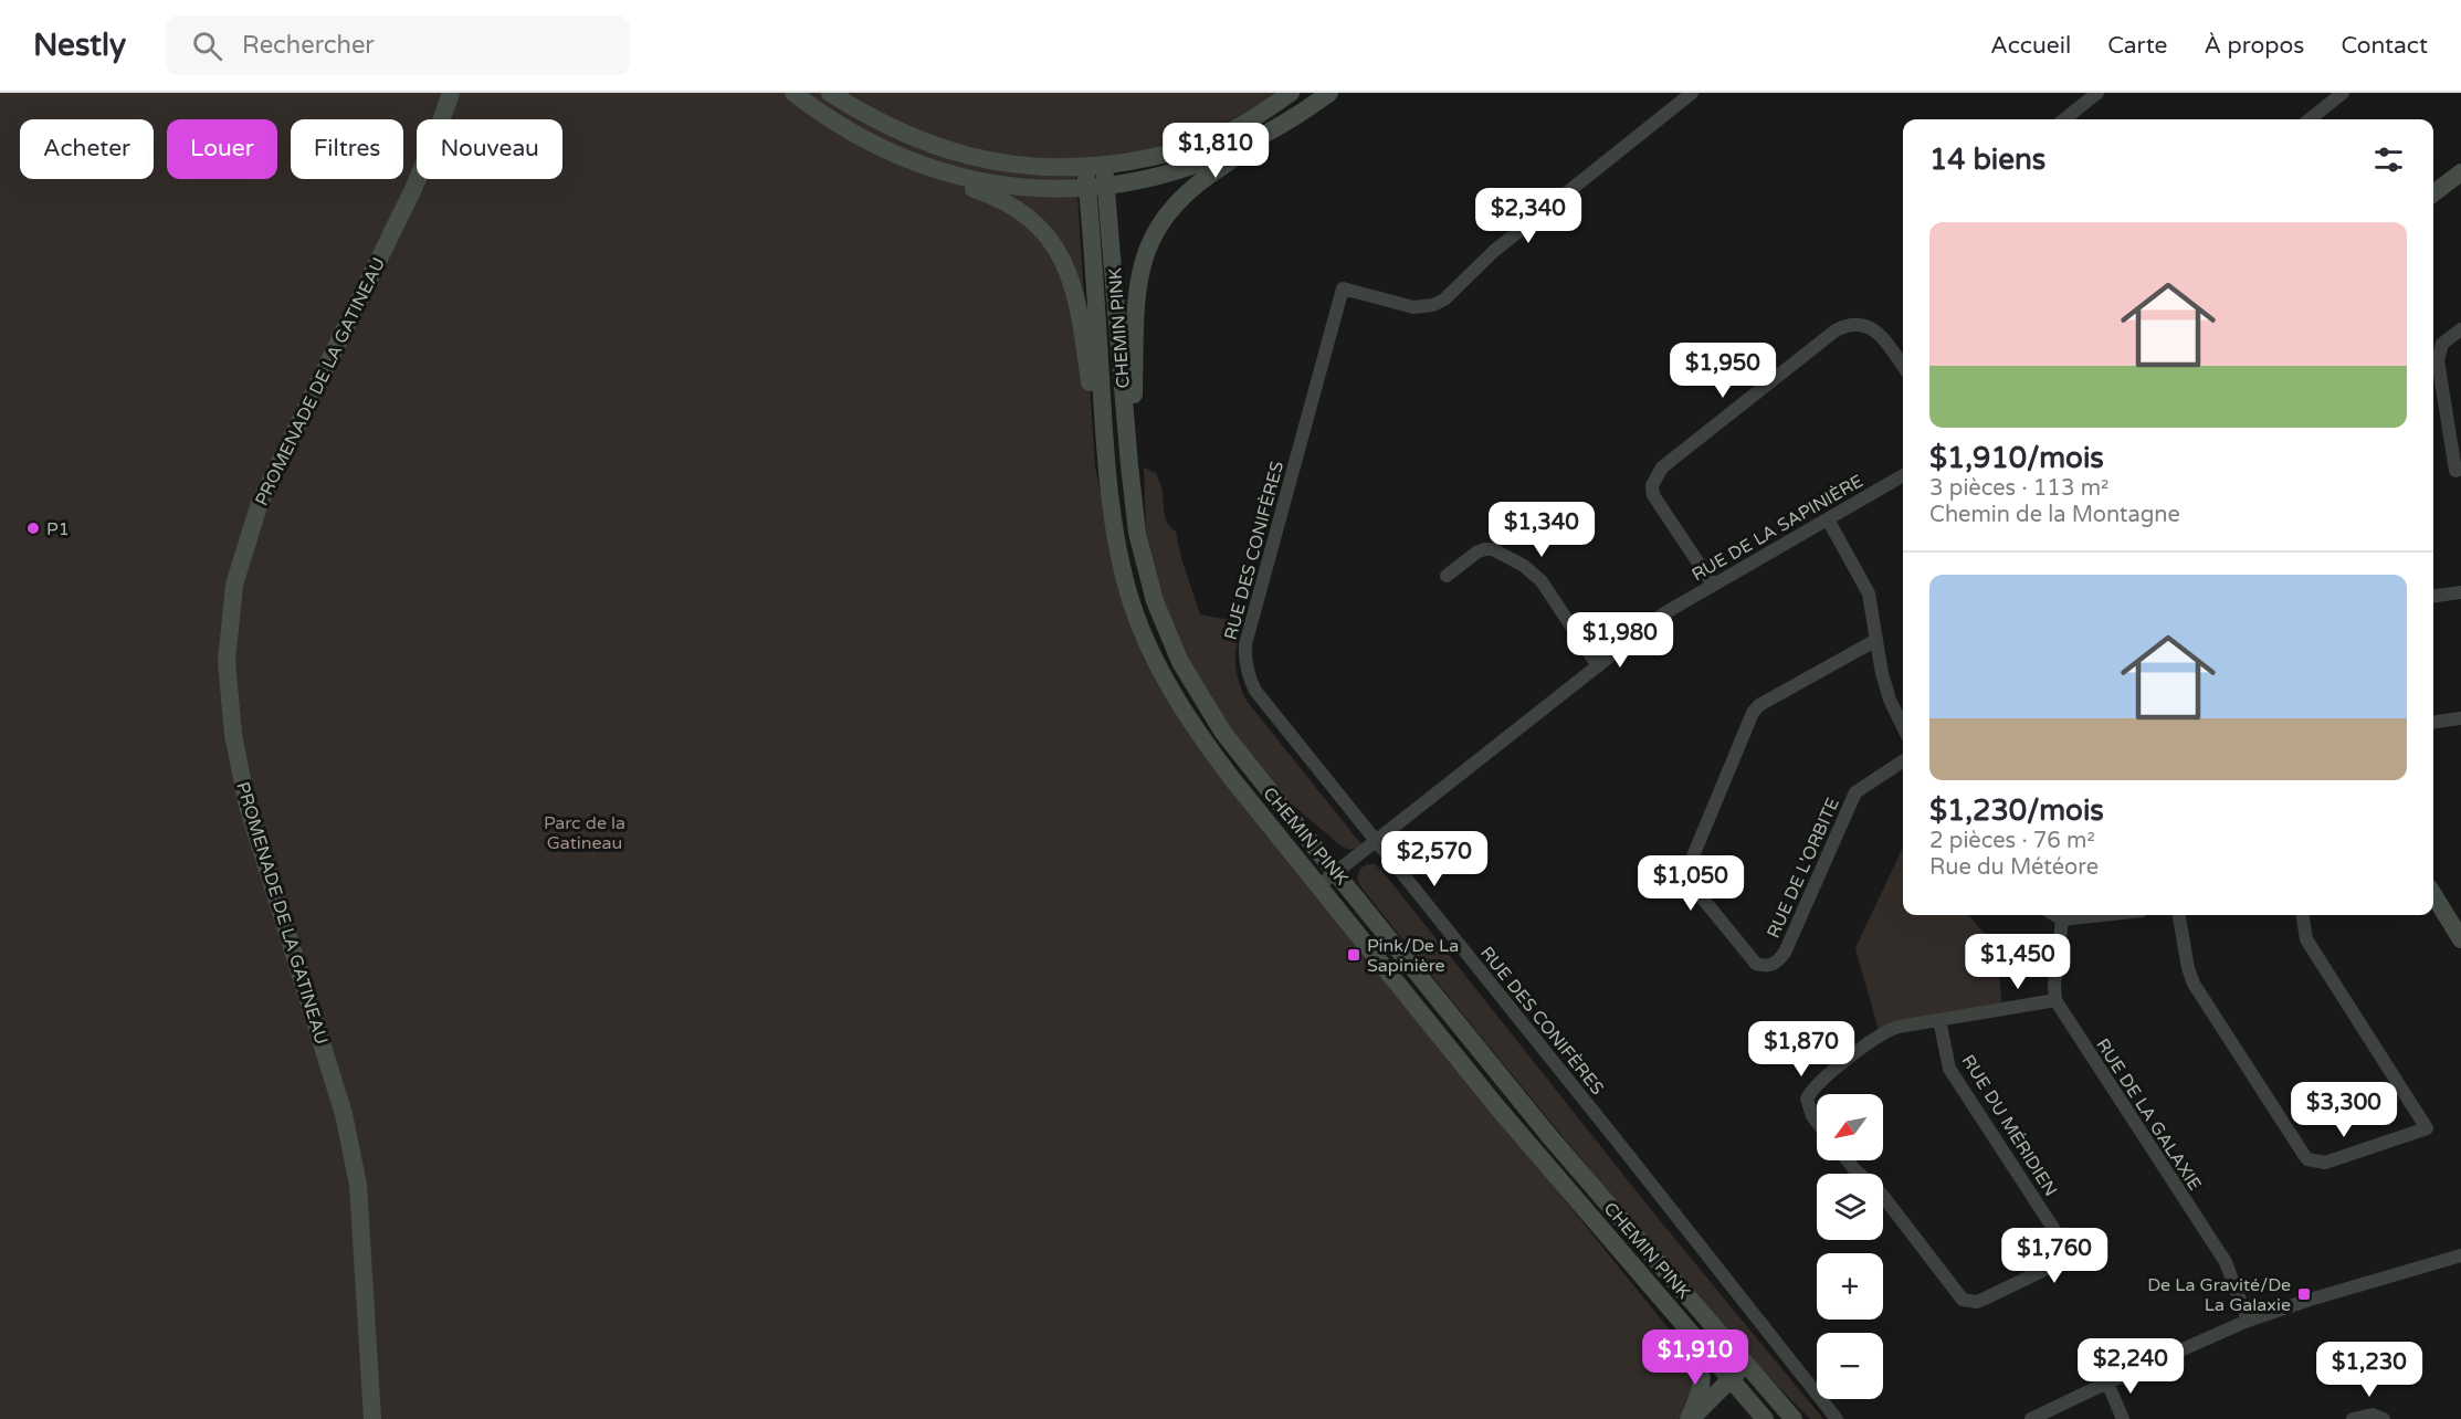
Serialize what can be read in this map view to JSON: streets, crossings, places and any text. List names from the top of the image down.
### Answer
{
  "streets": {
    "main road": ["CHEMIN PINK", "PROMENADE DE LA GATINEAU"],
    "street": [
      "RUE DE LA SAPINIÈRE",
      "RUE DES CONIFÈRES",
      "RUE DE L'ORBITE",
      "RUE DE LA GALAXIE",
      "RUE DU MÉRIDIEN"
    ]
  },
  "crossings": [
    ["CHEMIN PINK", "RUE DE LA SAPINIÈRE"],
    ["RUE DE LA SAPINIÈRE", "RUE DES CONIFÈRES"]
  ],
  "parks": ["Parc de la Gatineau"],
  "places": {
    "other": ["P1"],
    "transit": ["Pink/De La Sapinière", "De La Gravité/De La Galaxie"]
  },
  "north": "bottom left",
  "page": {
    "header": "Nestly",
    "search": "Rechercher",
    "nav": [
      "Accueil",
      "Carte",
      "À propos",
      "Contact"
    ],
    "chip": [
      "Acheter",
      "Louer",
      "Filtres",
      "Nouveau"
    ],
    "heading": "14 biens",
    "price": [
      "$1,810",
      "$2,340",
      "$1,950",
      "$1,340",
      "$1,980",
      "$2,570",
      "$1,050",
      "$1,450",
      "$1,870",
      "$3,300",
      "$1,760",
      "$1,910",
      "$2,240",
      "$1,230"
    ],
    "list": [
      {
        "name": "$1,910/mois",
        "note": "3 pièces · 113 m² · Chemin de la Montagne"
      },
      {
        "name": "$1,230/mois",
        "note": "2 pièces · 76 m² · Rue du Météore"
      }
    ],
    "map_buttons": ["+", "−"]
  }
}
